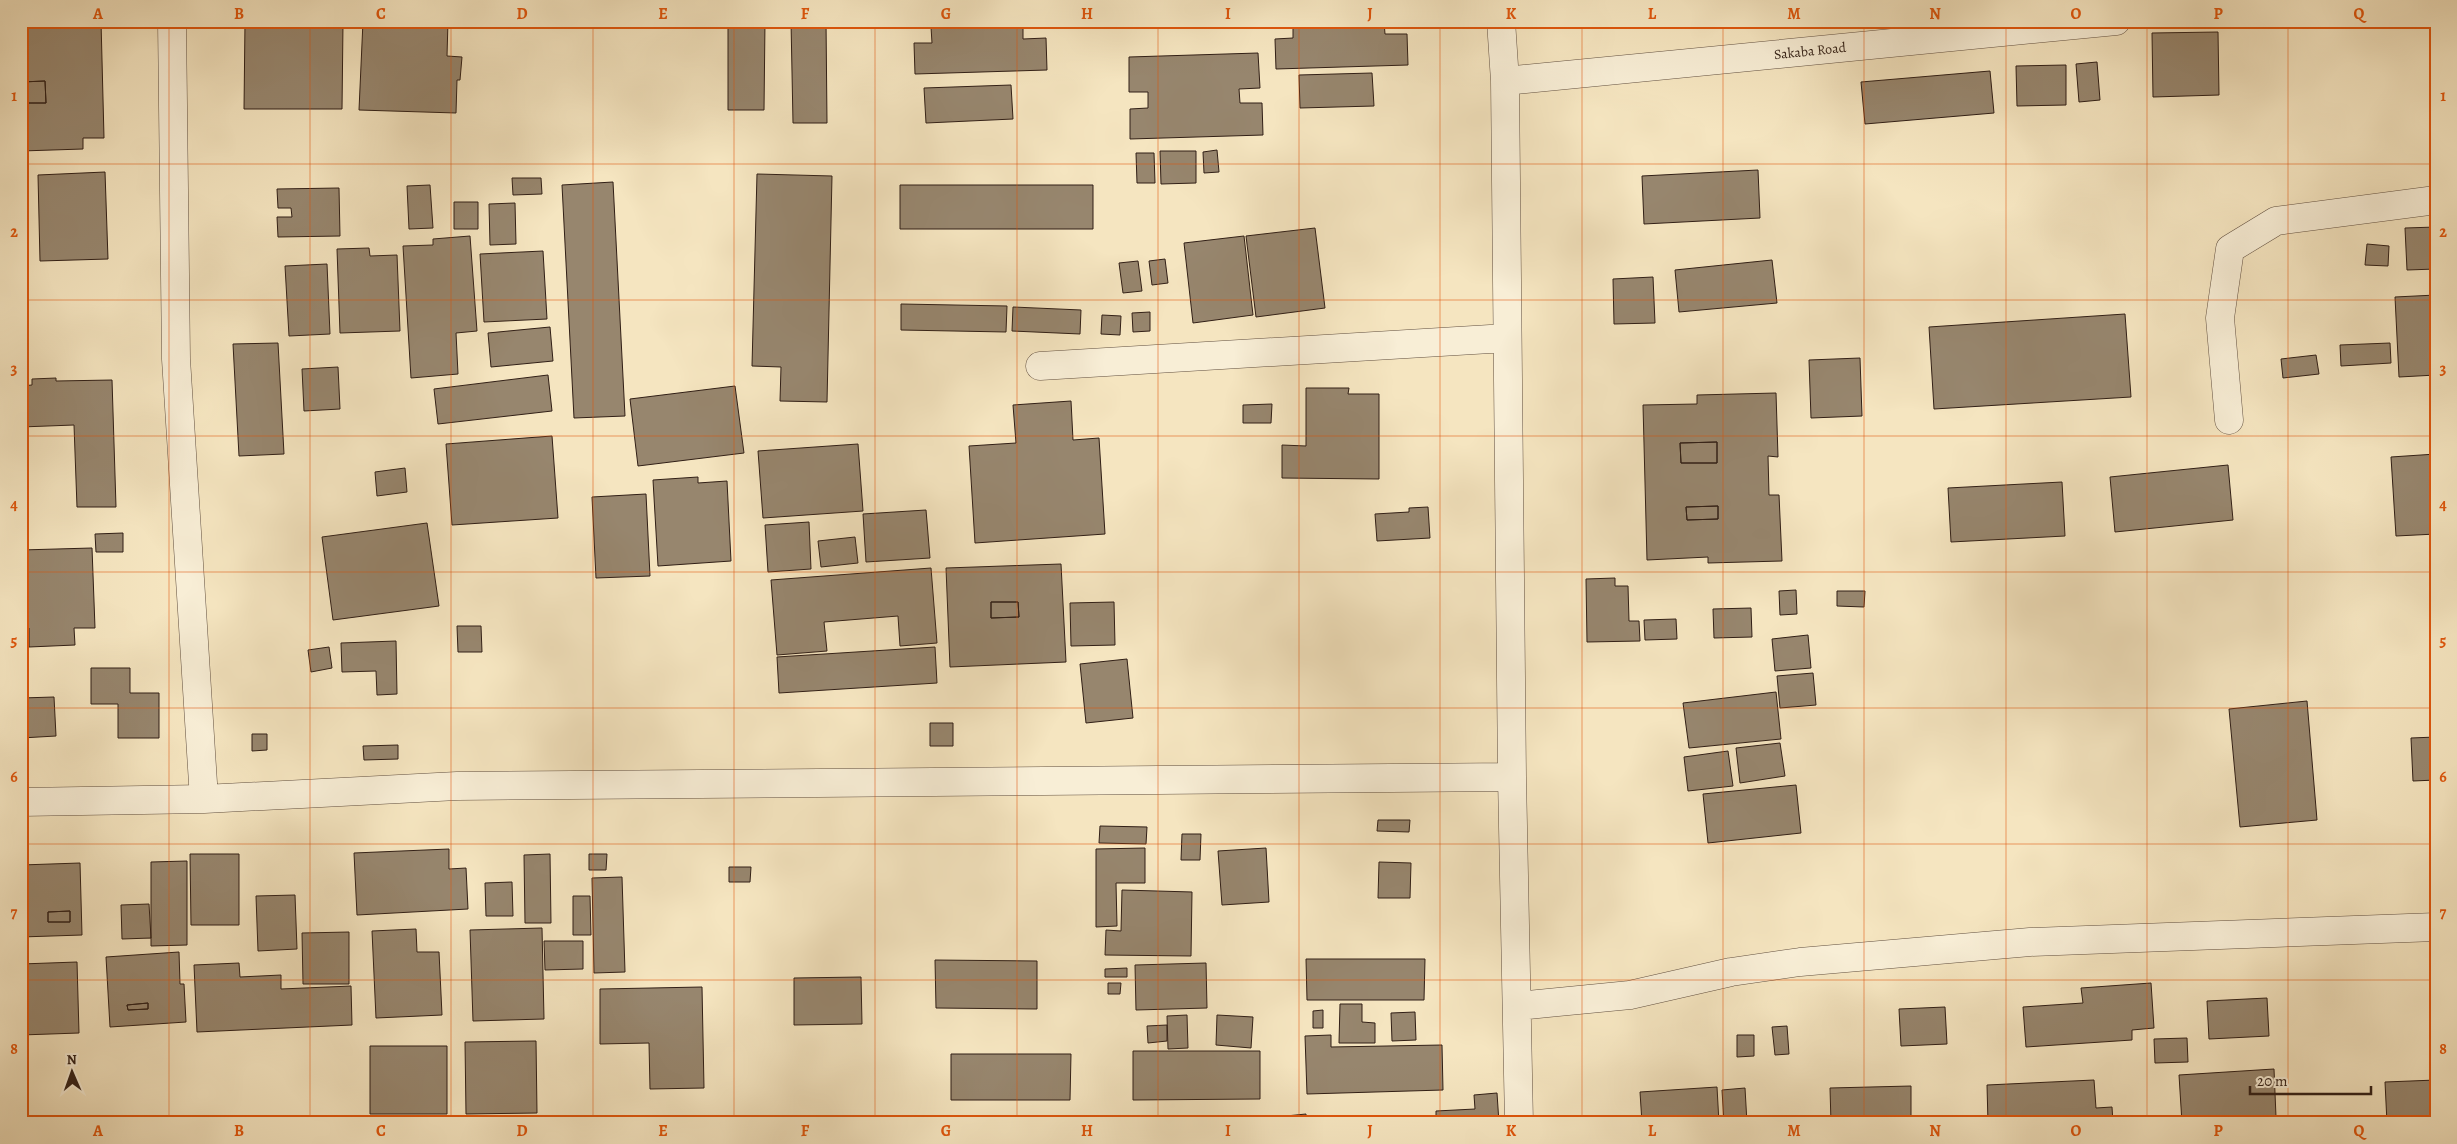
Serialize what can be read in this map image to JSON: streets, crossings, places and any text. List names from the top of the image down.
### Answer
{
  "streets": {
    "street": ["Sakaba Road"]
  },
  "scale_bar": "20 m",
  "north": "top",
  "grid": {
    "columns": [
      "A",
      "B",
      "C",
      "D",
      "E",
      "F",
      "G",
      "H",
      "I",
      "J",
      "K",
      "L",
      "M",
      "N",
      "O",
      "P",
      "Q"
    ],
    "rows": [
      "1",
      "2",
      "3",
      "4",
      "5",
      "6",
      "7",
      "8"
    ]
  }
}
